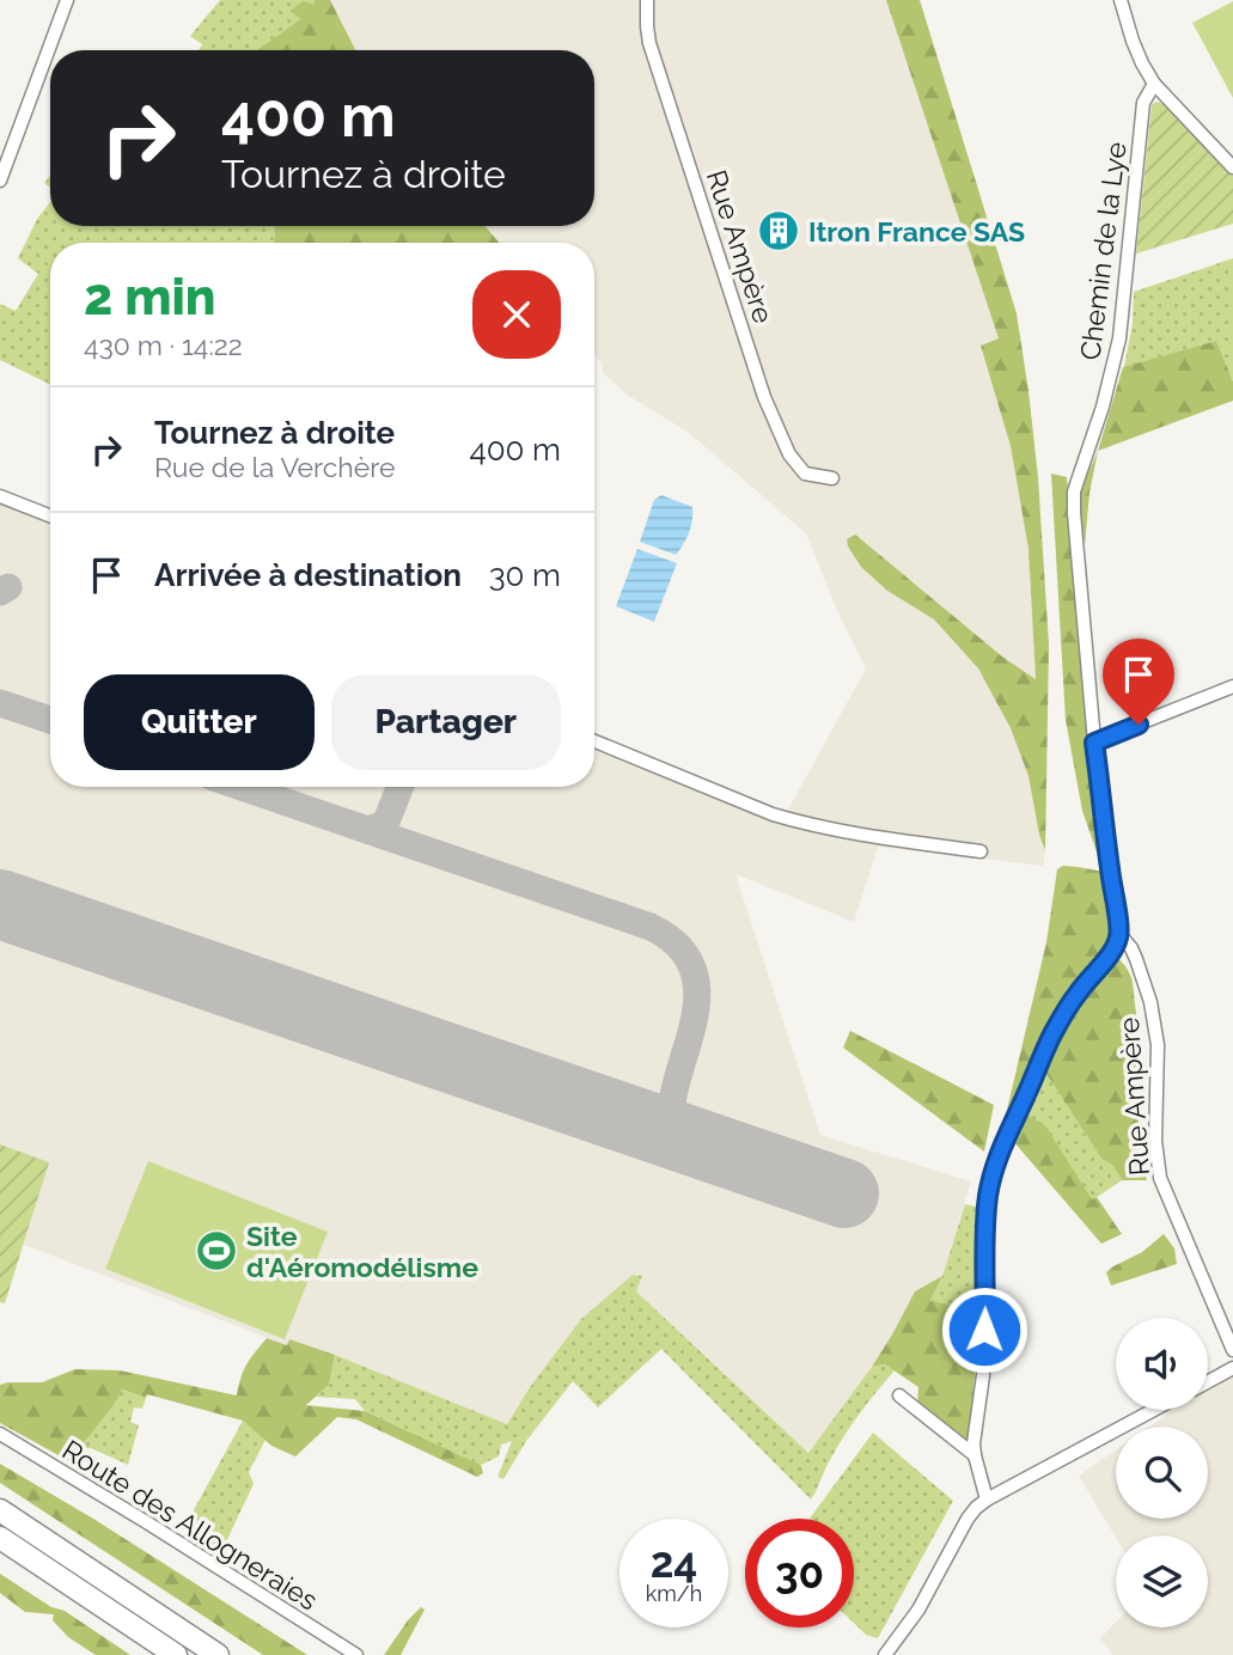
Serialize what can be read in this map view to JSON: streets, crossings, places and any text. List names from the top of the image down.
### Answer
{
  "streets": {
    "street": ["Rue Ampère", "Chemin de la Lye", "Route des Allogneraies"]
  },
  "crossings": [
    ["Rue Ampère", "Chemin de la Lye"]
  ],
  "places": {
    "building": ["Itron France SAS"],
    "sports": ["Site d'Aéromodélisme"]
  },
  "page": {
    "turn": ["400 m", "Tournez à droite"],
    "heading": ["2 min", "430 m · 14:22"],
    "list": [
      {
        "name": "Tournez à droite",
        "note": "Rue de la Verchère",
        "value": "400 m"
      },
      {
        "name": "Arrivée à destination",
        "value": "30 m"
      }
    ],
    "buttons": ["Quitter", "Partager"],
    "speed": "24 km/h",
    "limit": "30"
  }
}
